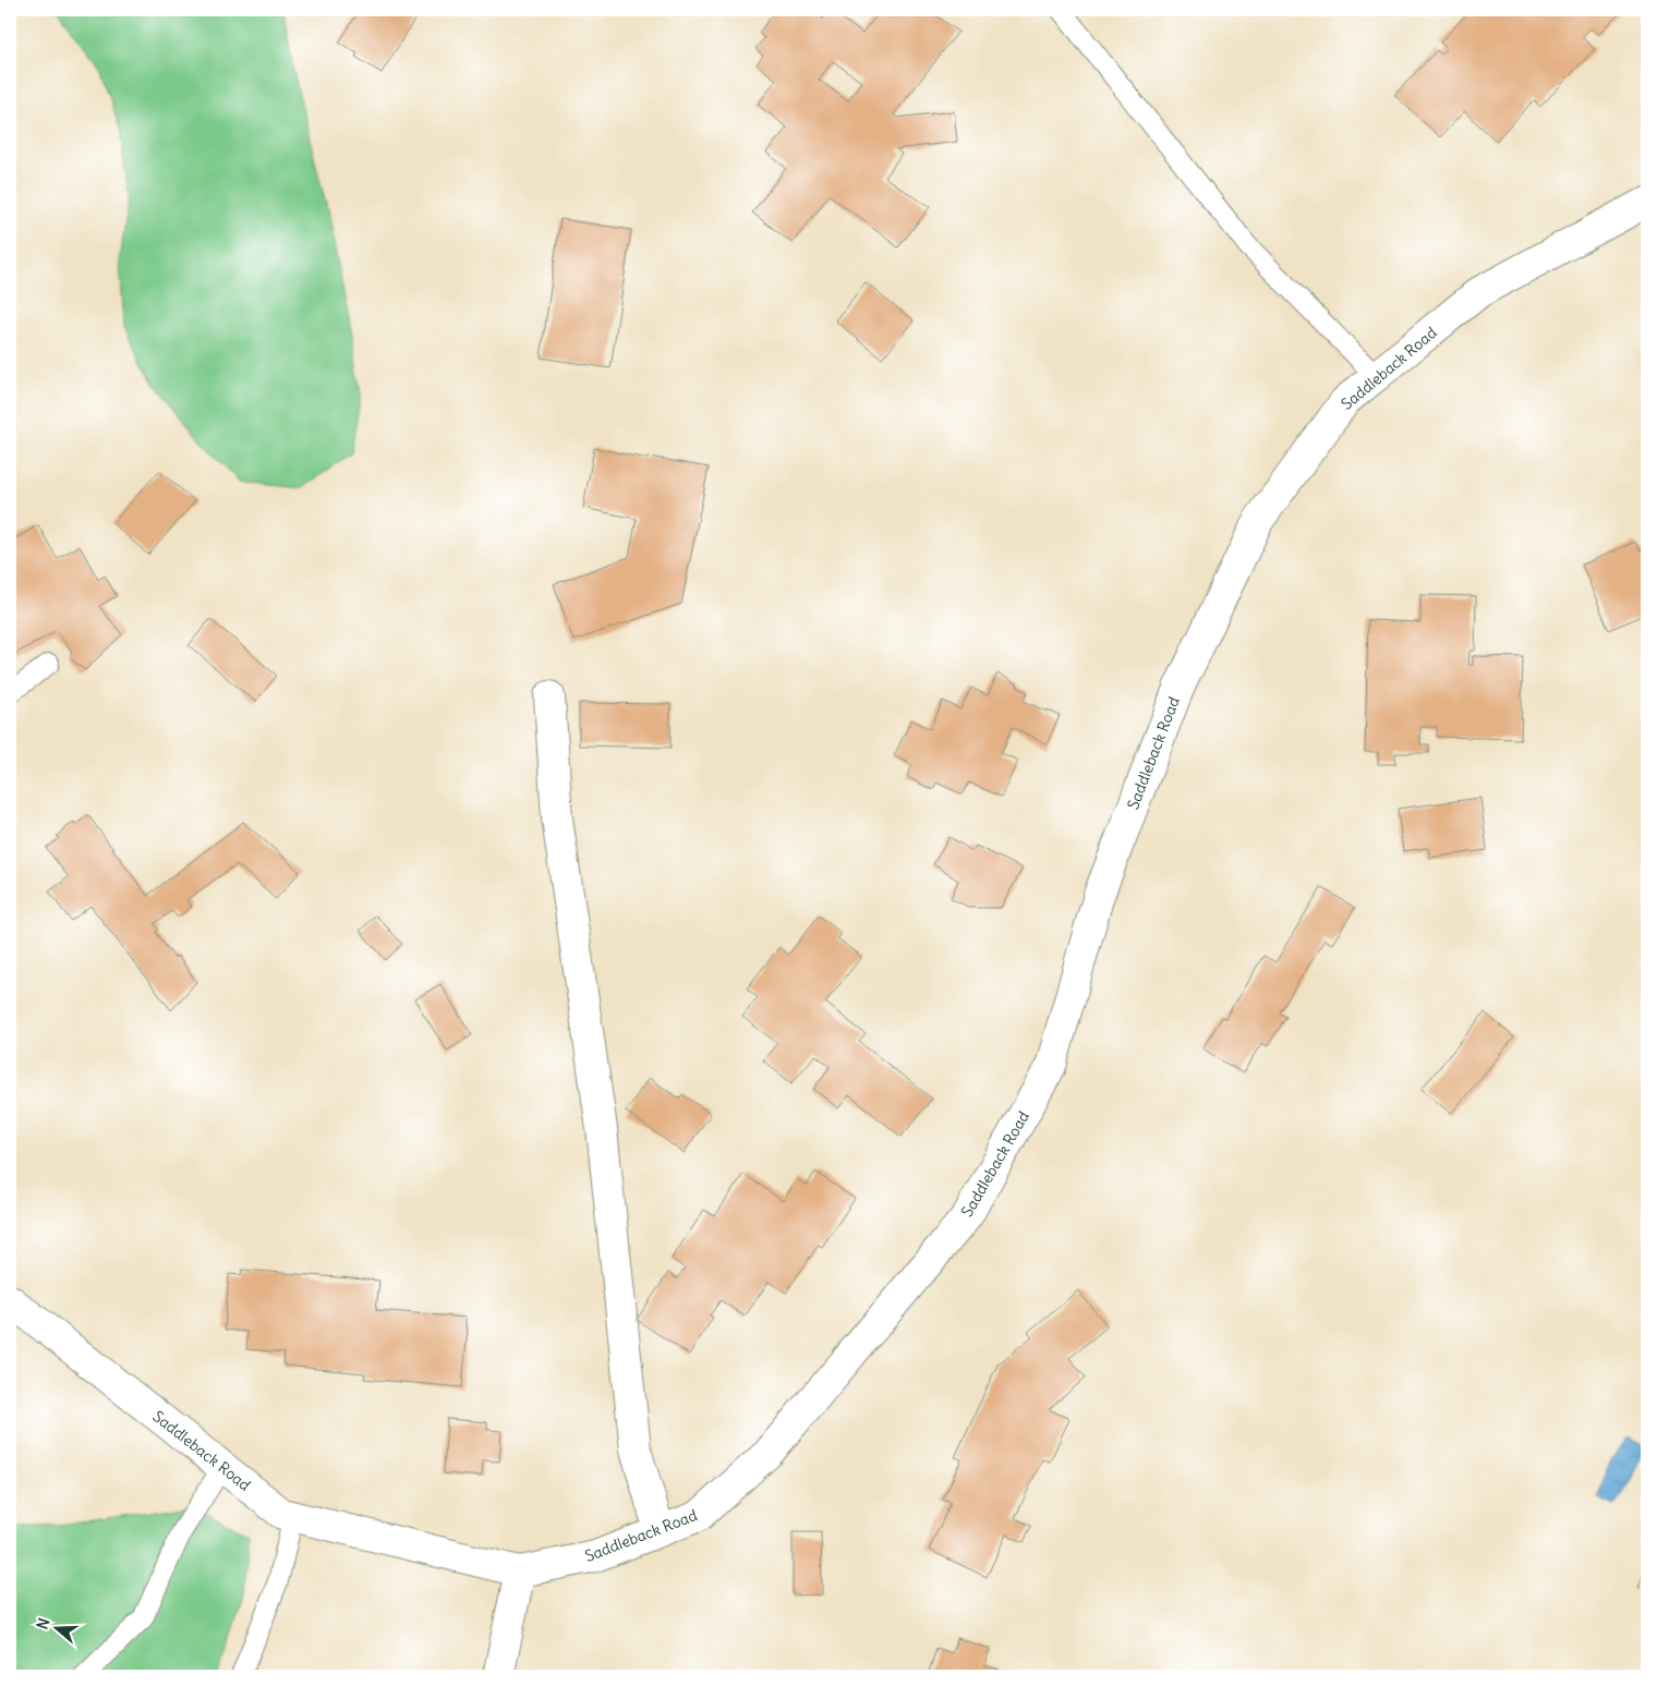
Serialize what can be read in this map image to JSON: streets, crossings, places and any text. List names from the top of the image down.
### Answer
{
  "streets": {
    "street": ["Saddleback Road"]
  },
  "north": "left"
}
